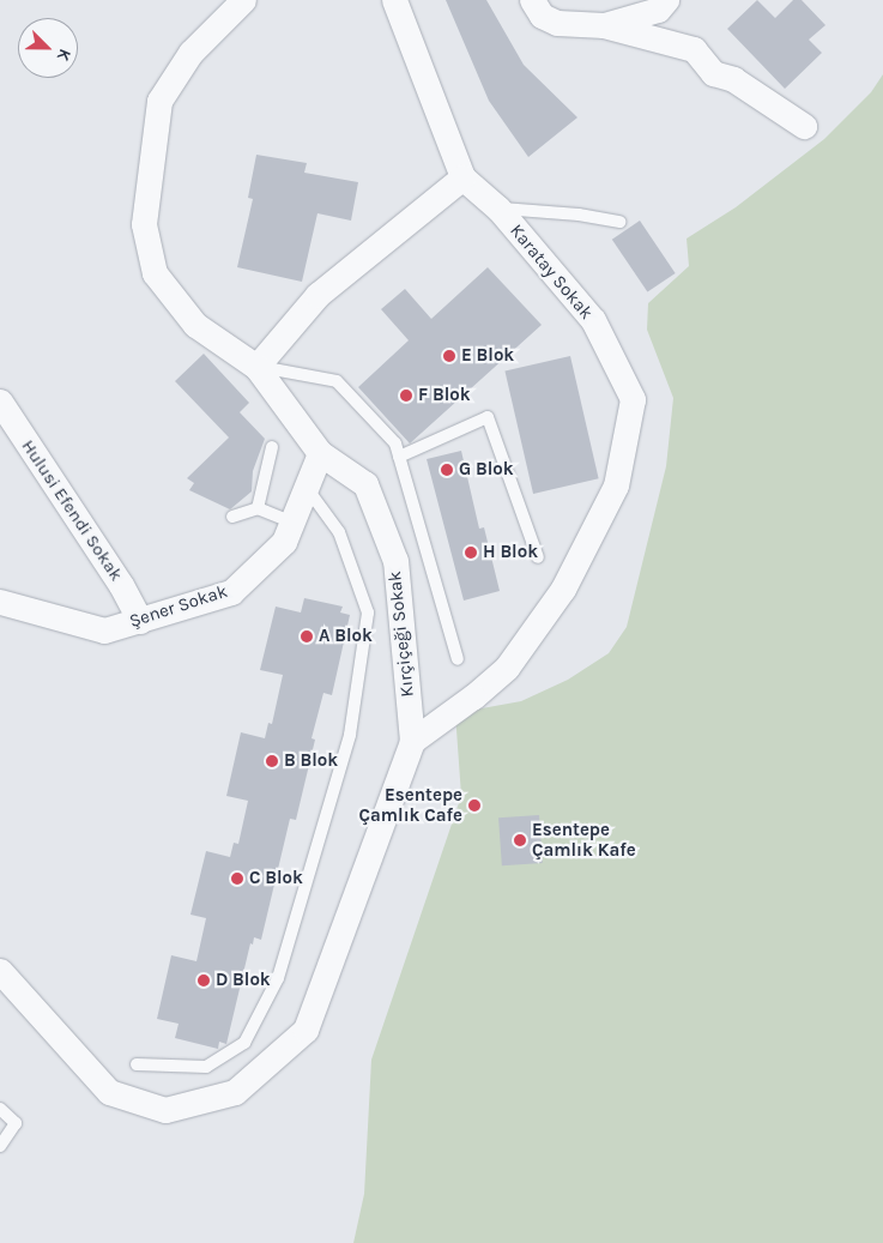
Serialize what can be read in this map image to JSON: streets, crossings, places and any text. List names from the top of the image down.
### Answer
{
  "streets": {
    "street": [
      "Karatay Sokak",
      "Hulusi Efendi Sokak",
      "Şener Sokak",
      "Kırçiçeği Sokak"
    ]
  },
  "crossings": [
    ["Karatay Sokak", "Kırçiçeği Sokak"],
    ["Hulusi Efendi Sokak", "Şener Sokak"],
    ["Şener Sokak", "Kırçiçeği Sokak"]
  ],
  "places": [
    "E Blok",
    "F Blok",
    "G Blok",
    "H Blok",
    "A Blok",
    "B Blok",
    "Esentepe Çamlık Cafe",
    "Esentepe Çamlık Kafe",
    "C Blok",
    "D Blok"
  ],
  "north": "bottom right"
}
